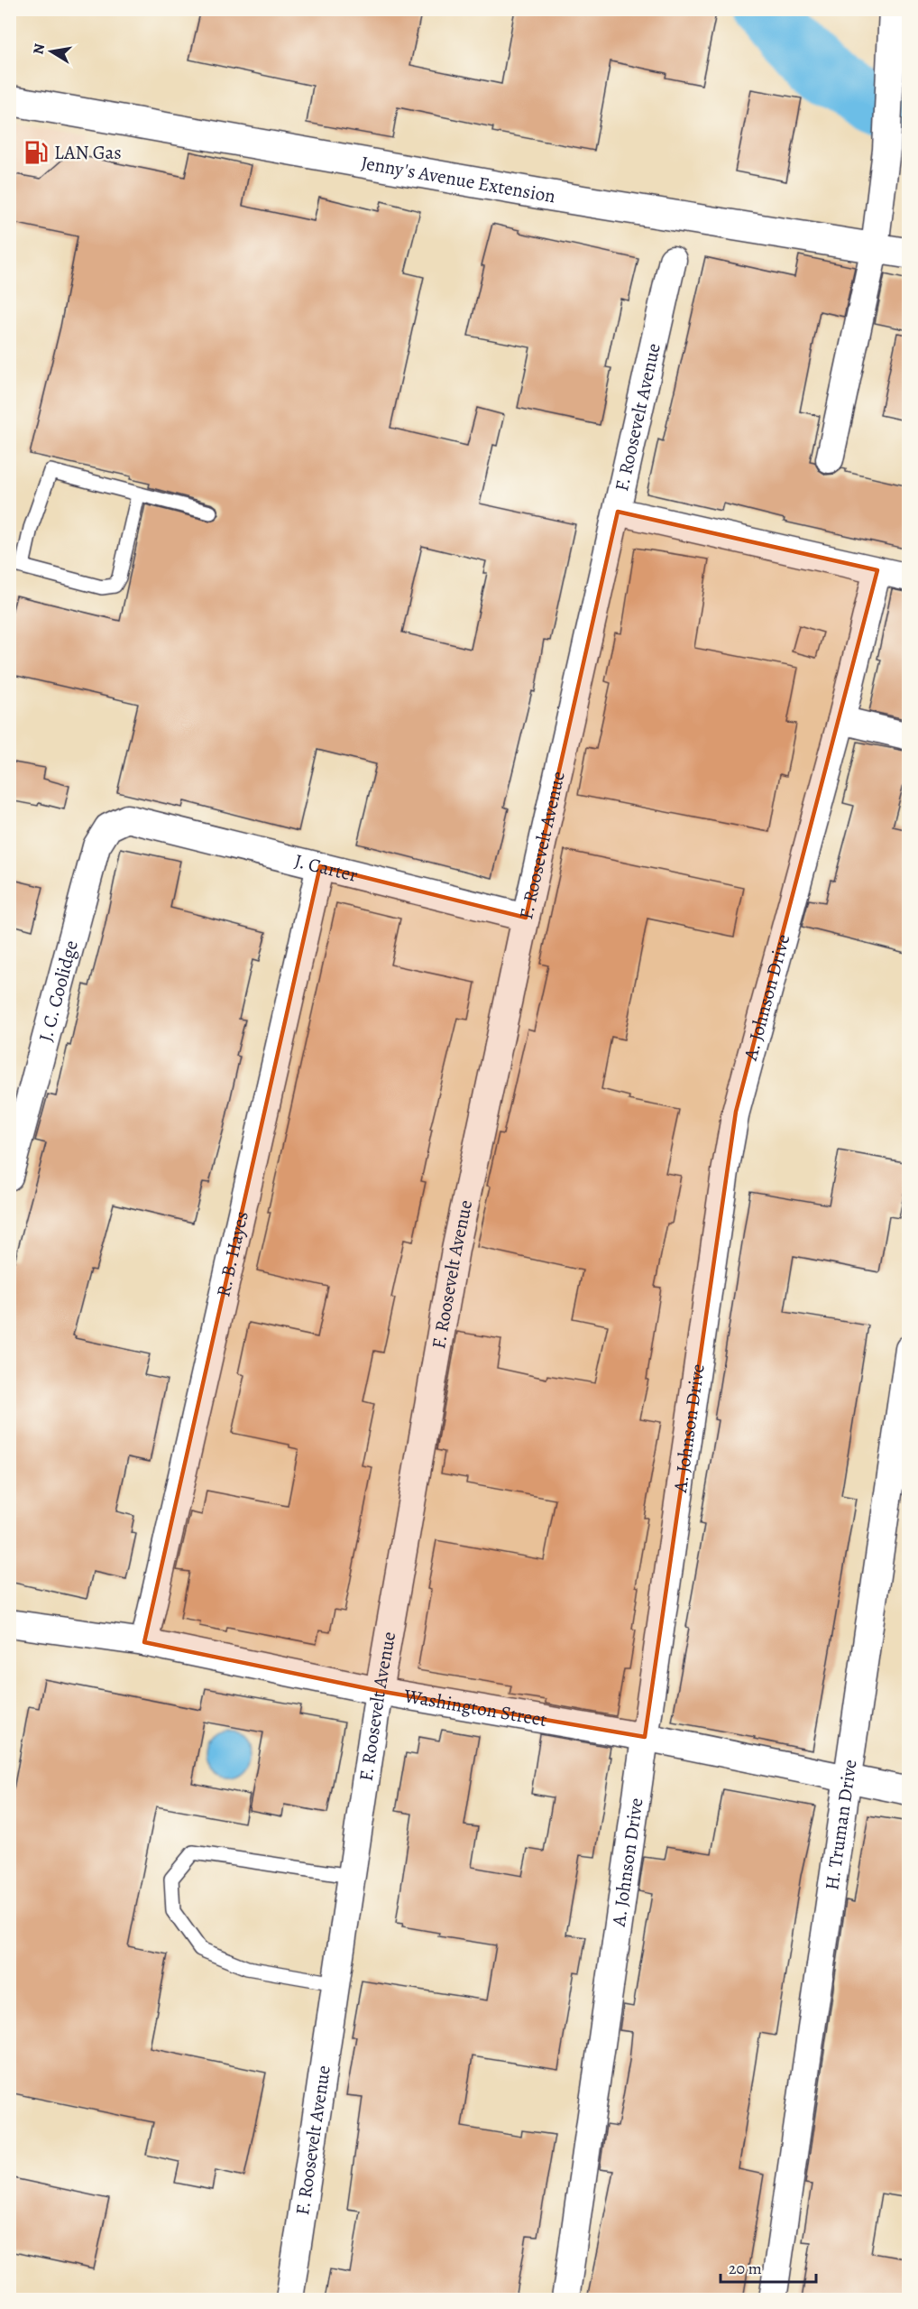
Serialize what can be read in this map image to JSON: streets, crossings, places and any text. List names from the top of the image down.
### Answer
{
  "streets": {
    "street": [
      "Jenny's Avenue Extension",
      "F. Roosevelt Avenue",
      "J. Carter",
      "J. C. Coolidge",
      "A. Johnson Drive",
      "R. B. Hayes",
      "Washington Street",
      "H. Truman Drive"
    ]
  },
  "crossings": [
    ["F. Roosevelt Avenue", "J. Carter"],
    ["F. Roosevelt Avenue", "Washington Street"],
    ["J. Carter", "J. C. Coolidge"],
    ["J. Carter", "R. B. Hayes"],
    ["A. Johnson Drive", "Washington Street"],
    ["R. B. Hayes", "Washington Street"],
    ["Washington Street", "H. Truman Drive"]
  ],
  "places": {
    "fuel station": ["LAN Gas"]
  },
  "scale_bar": "20 m",
  "north": "left"
}
